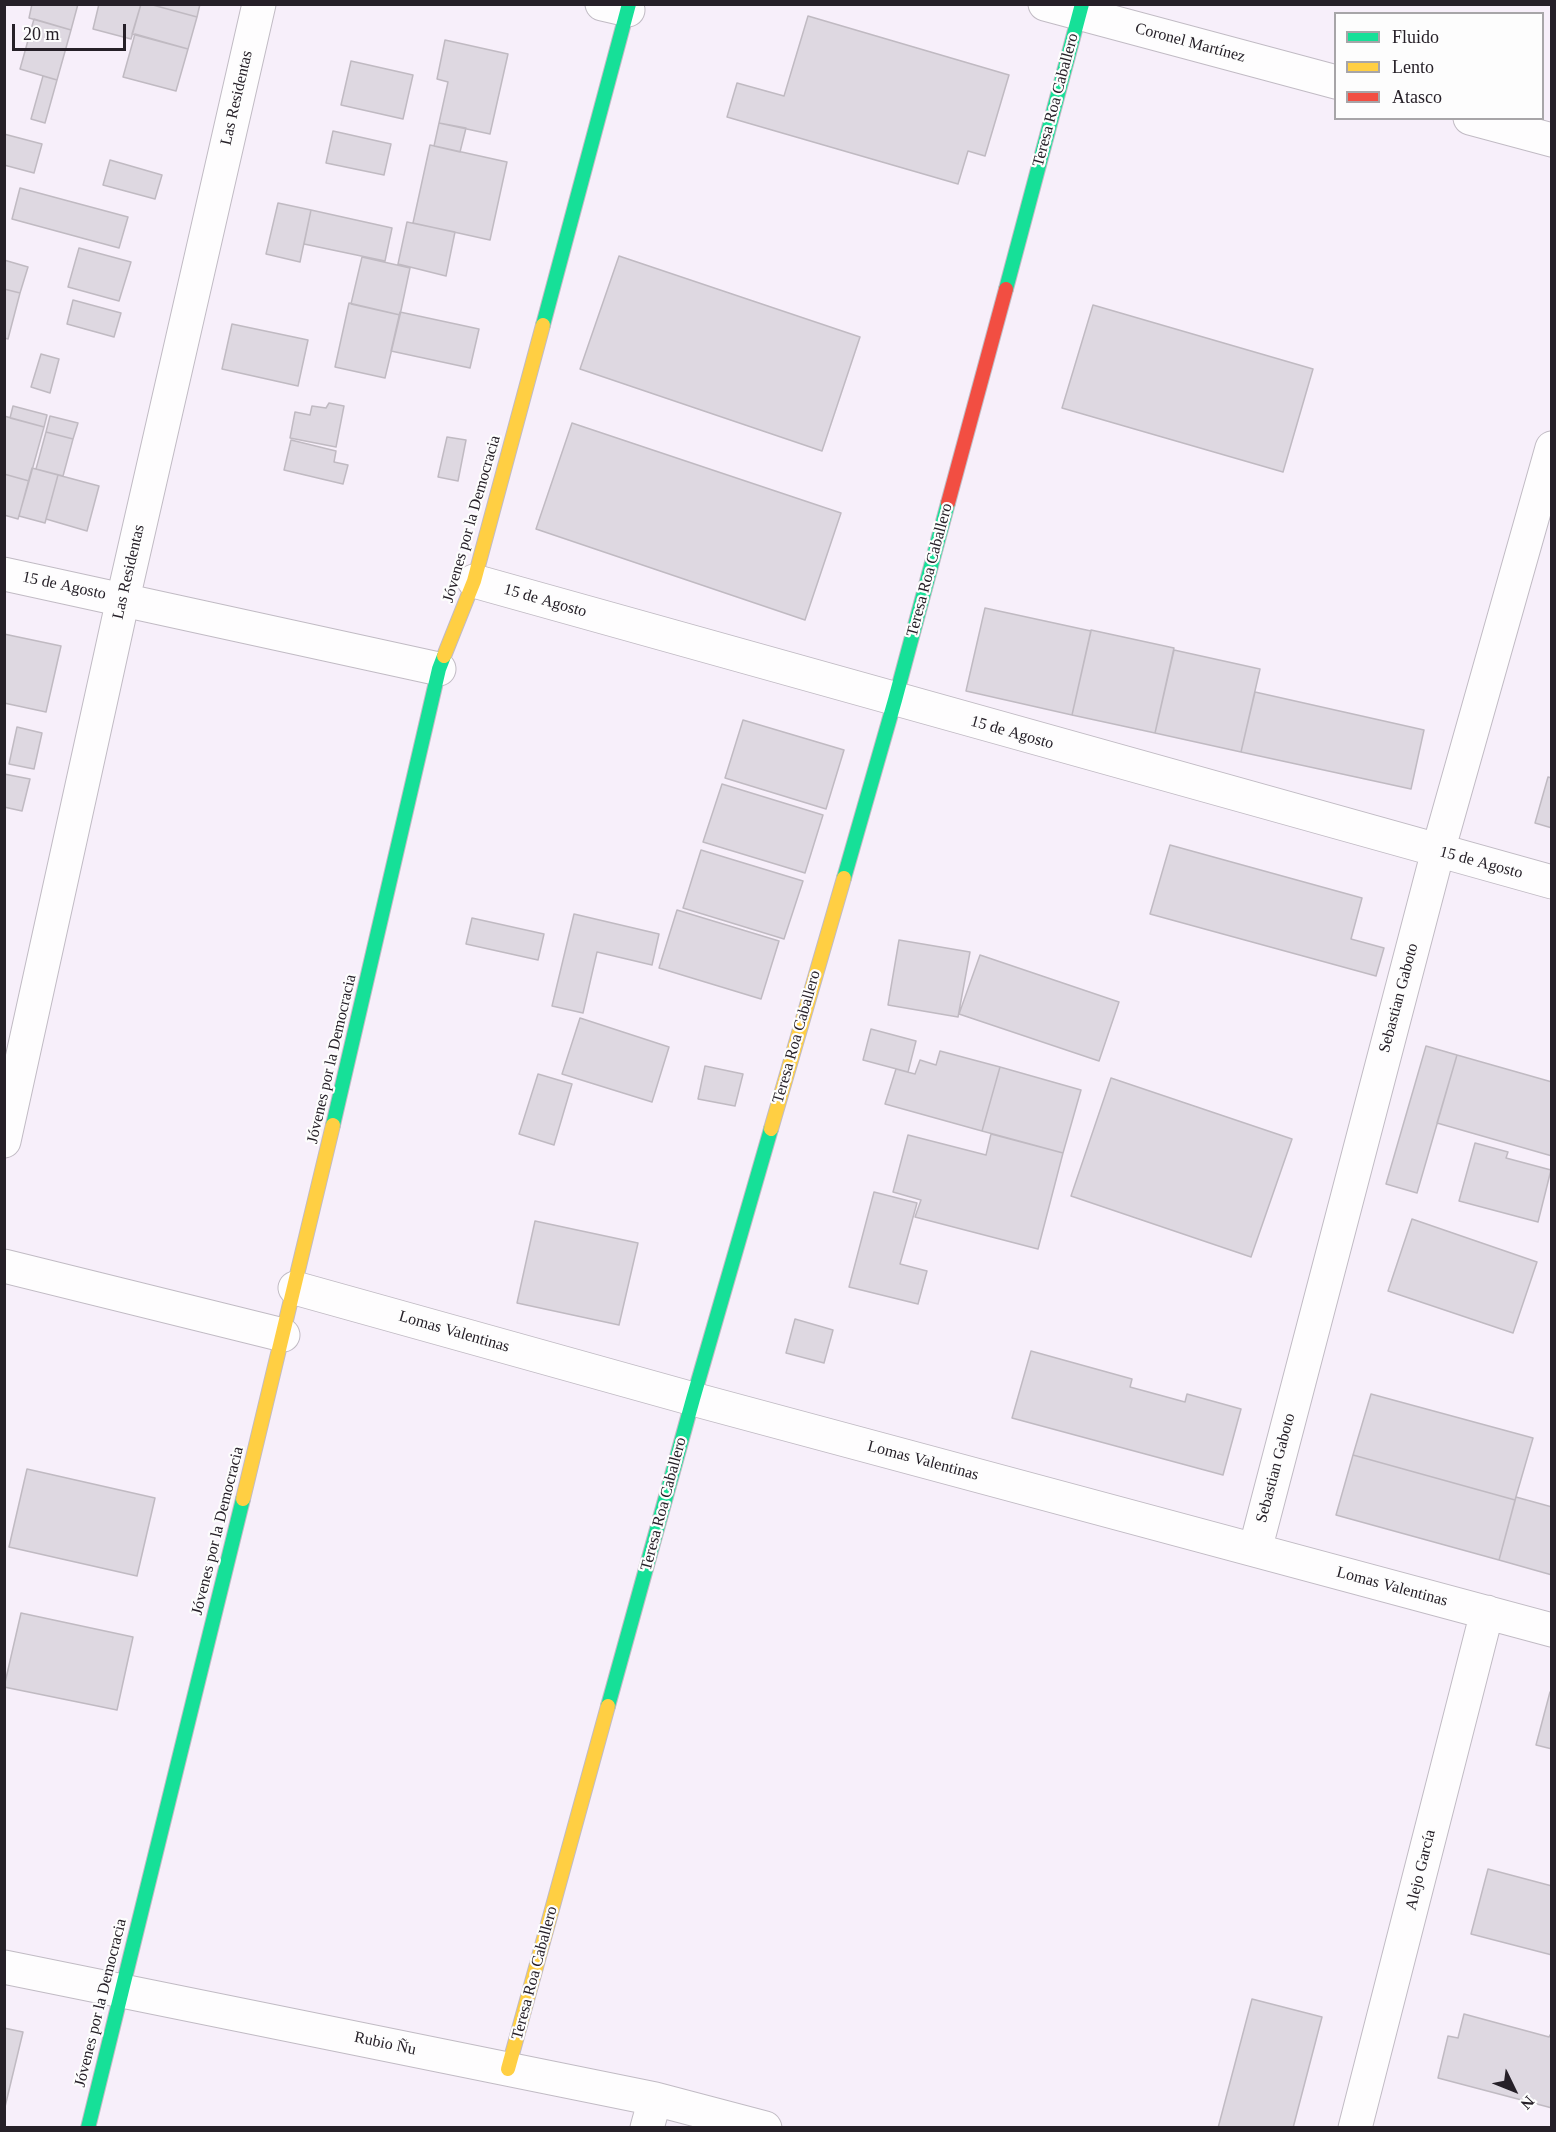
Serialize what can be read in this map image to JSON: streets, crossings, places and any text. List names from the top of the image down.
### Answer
{
  "streets": {
    "street": [
      "Coronel Martínez",
      "Las Residentas",
      "Teresa Roa Caballero",
      "Jóvenes por la Democracia",
      "15 de Agosto",
      "Sebastian Gaboto",
      "Lomas Valentinas",
      "Alejo García",
      "Rubio Ñu"
    ]
  },
  "crossings": [
    ["Coronel Martínez", "Teresa Roa Caballero"],
    ["Las Residentas", "15 de Agosto"],
    ["Teresa Roa Caballero", "15 de Agosto"],
    ["Teresa Roa Caballero", "Lomas Valentinas"],
    ["Teresa Roa Caballero", "Rubio Ñu"],
    ["Jóvenes por la Democracia", "15 de Agosto"],
    ["Jóvenes por la Democracia", "Lomas Valentinas"],
    ["Jóvenes por la Democracia", "Rubio Ñu"],
    ["15 de Agosto", "Sebastian Gaboto"],
    ["Sebastian Gaboto", "Lomas Valentinas"],
    ["Lomas Valentinas", "Alejo García"]
  ],
  "legend": ["Fluido", "Lento", "Atasco"],
  "scale_bar": "20 m",
  "north": "bottom right"
}
